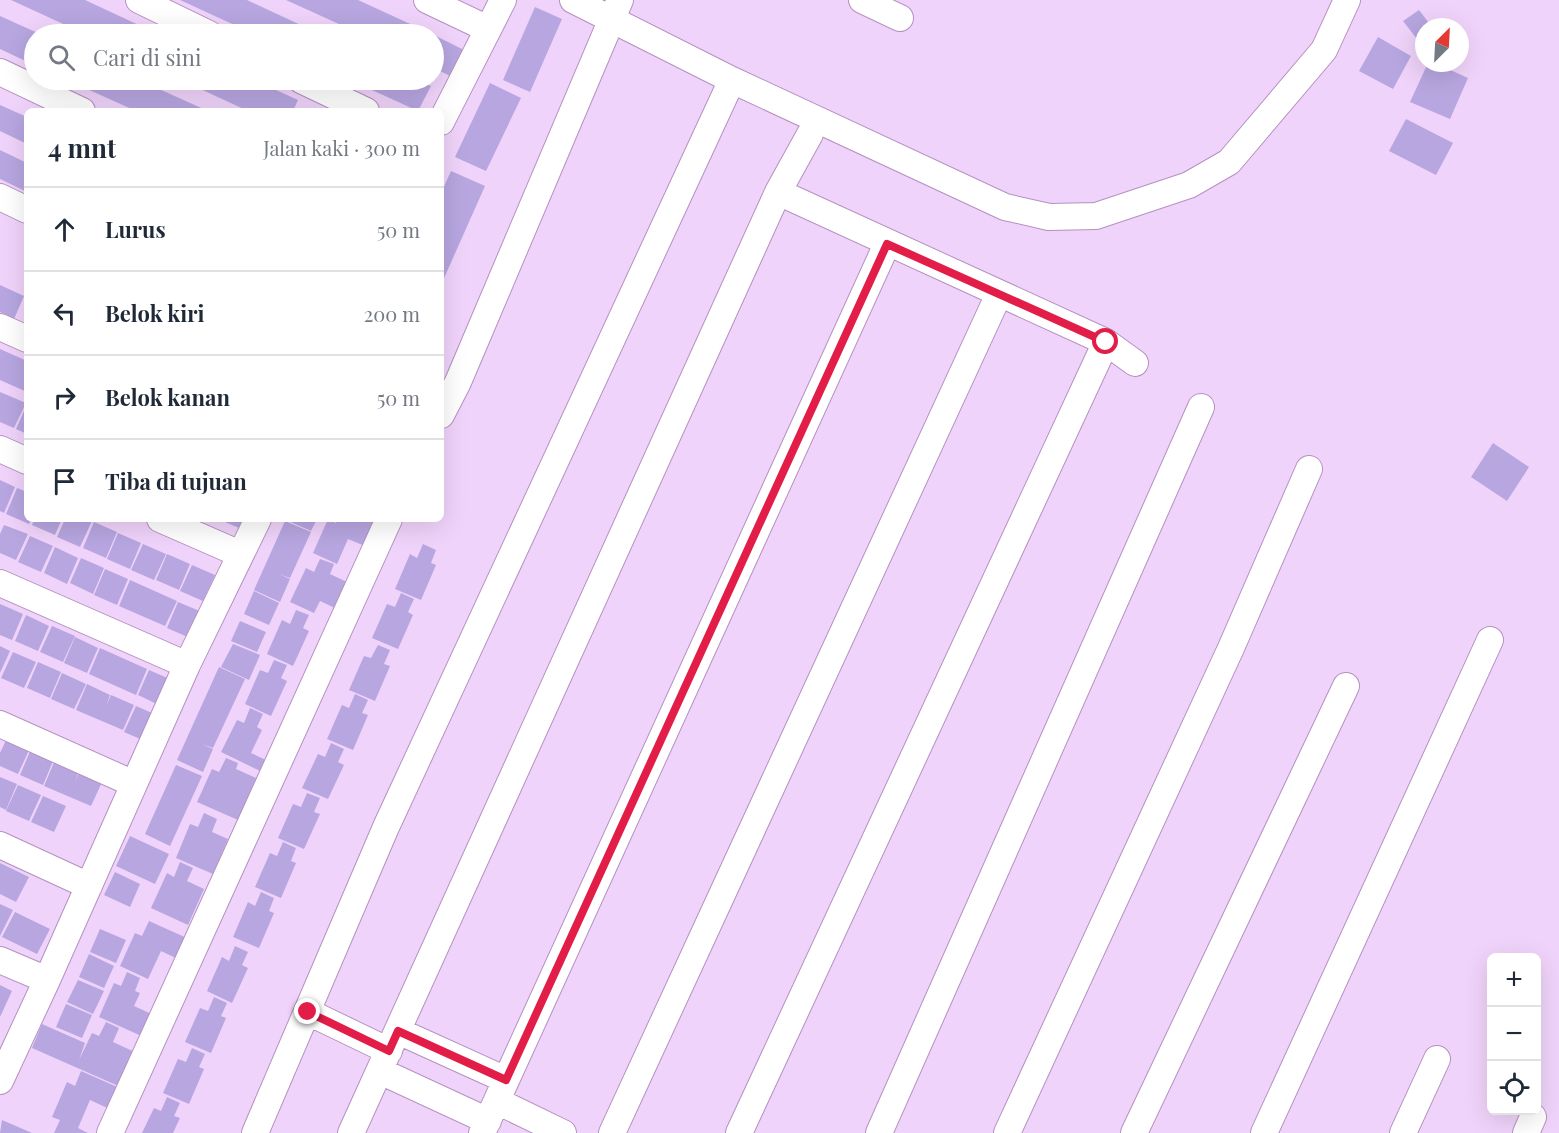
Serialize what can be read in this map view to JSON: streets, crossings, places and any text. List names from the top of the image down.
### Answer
{
  "north": "top right",
  "page": {
    "search": "Cari di sini",
    "heading": ["4 mnt", "Jalan kaki · 300 m"],
    "list": [
      ["Lurus", "50 m"],
      ["Belok kiri", "200 m"],
      ["Belok kanan", "50 m"],
      "Tiba di tujuan"
    ],
    "map_buttons": ["+", "−"]
  }
}
